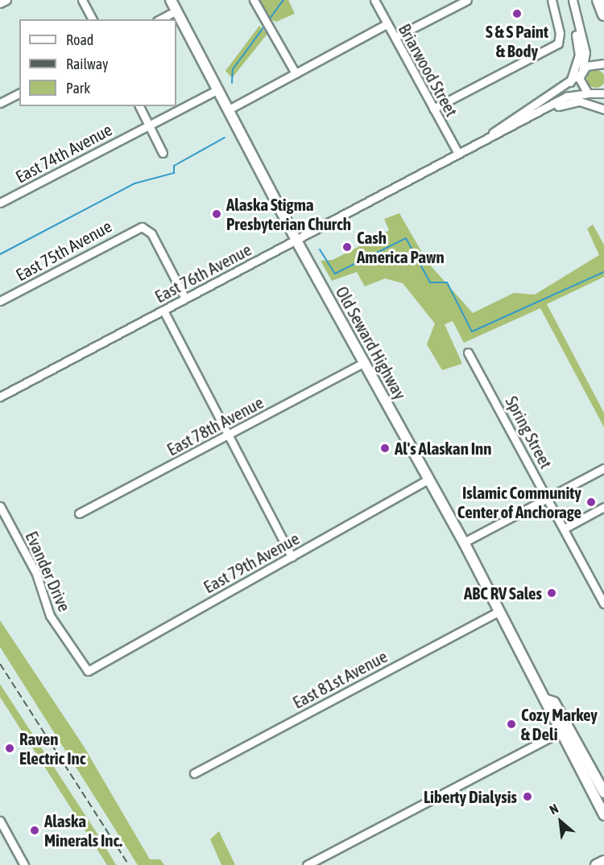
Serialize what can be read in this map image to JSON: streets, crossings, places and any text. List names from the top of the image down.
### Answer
{
  "streets": {
    "main road": ["Old Seward Highway"],
    "street": [
      "Briarwood Street",
      "East 74th Avenue",
      "East 75th Avenue",
      "East 76th Avenue",
      "East 78th Avenue",
      "Spring Street",
      "East 79th Avenue",
      "Evander Drive",
      "East 81st Avenue"
    ]
  },
  "crossings": [
    ["Briarwood Street", "East 76th Avenue"],
    ["East 74th Avenue", "Old Seward Highway"],
    ["East 75th Avenue", "East 76th Avenue"],
    ["East 76th Avenue", "Old Seward Highway"],
    ["Old Seward Highway", "East 78th Avenue"],
    ["Old Seward Highway", "East 79th Avenue"],
    ["Old Seward Highway", "East 81st Avenue"],
    ["East 79th Avenue", "Evander Drive"]
  ],
  "places": [
    "S & S Paint & Body",
    "Alaska Stigma Presbyterian Church",
    "Cash America Pawn",
    "Al's Alaskan Inn",
    "Islamic Community Center of Anchorage",
    "ABC RV Sales",
    "Cozy Markey & Deli",
    "Raven Electric Inc",
    "Liberty Dialysis",
    "Alaska Minerals Inc."
  ],
  "legend": ["Road", "Railway", "Park"],
  "north": "top left"
}
